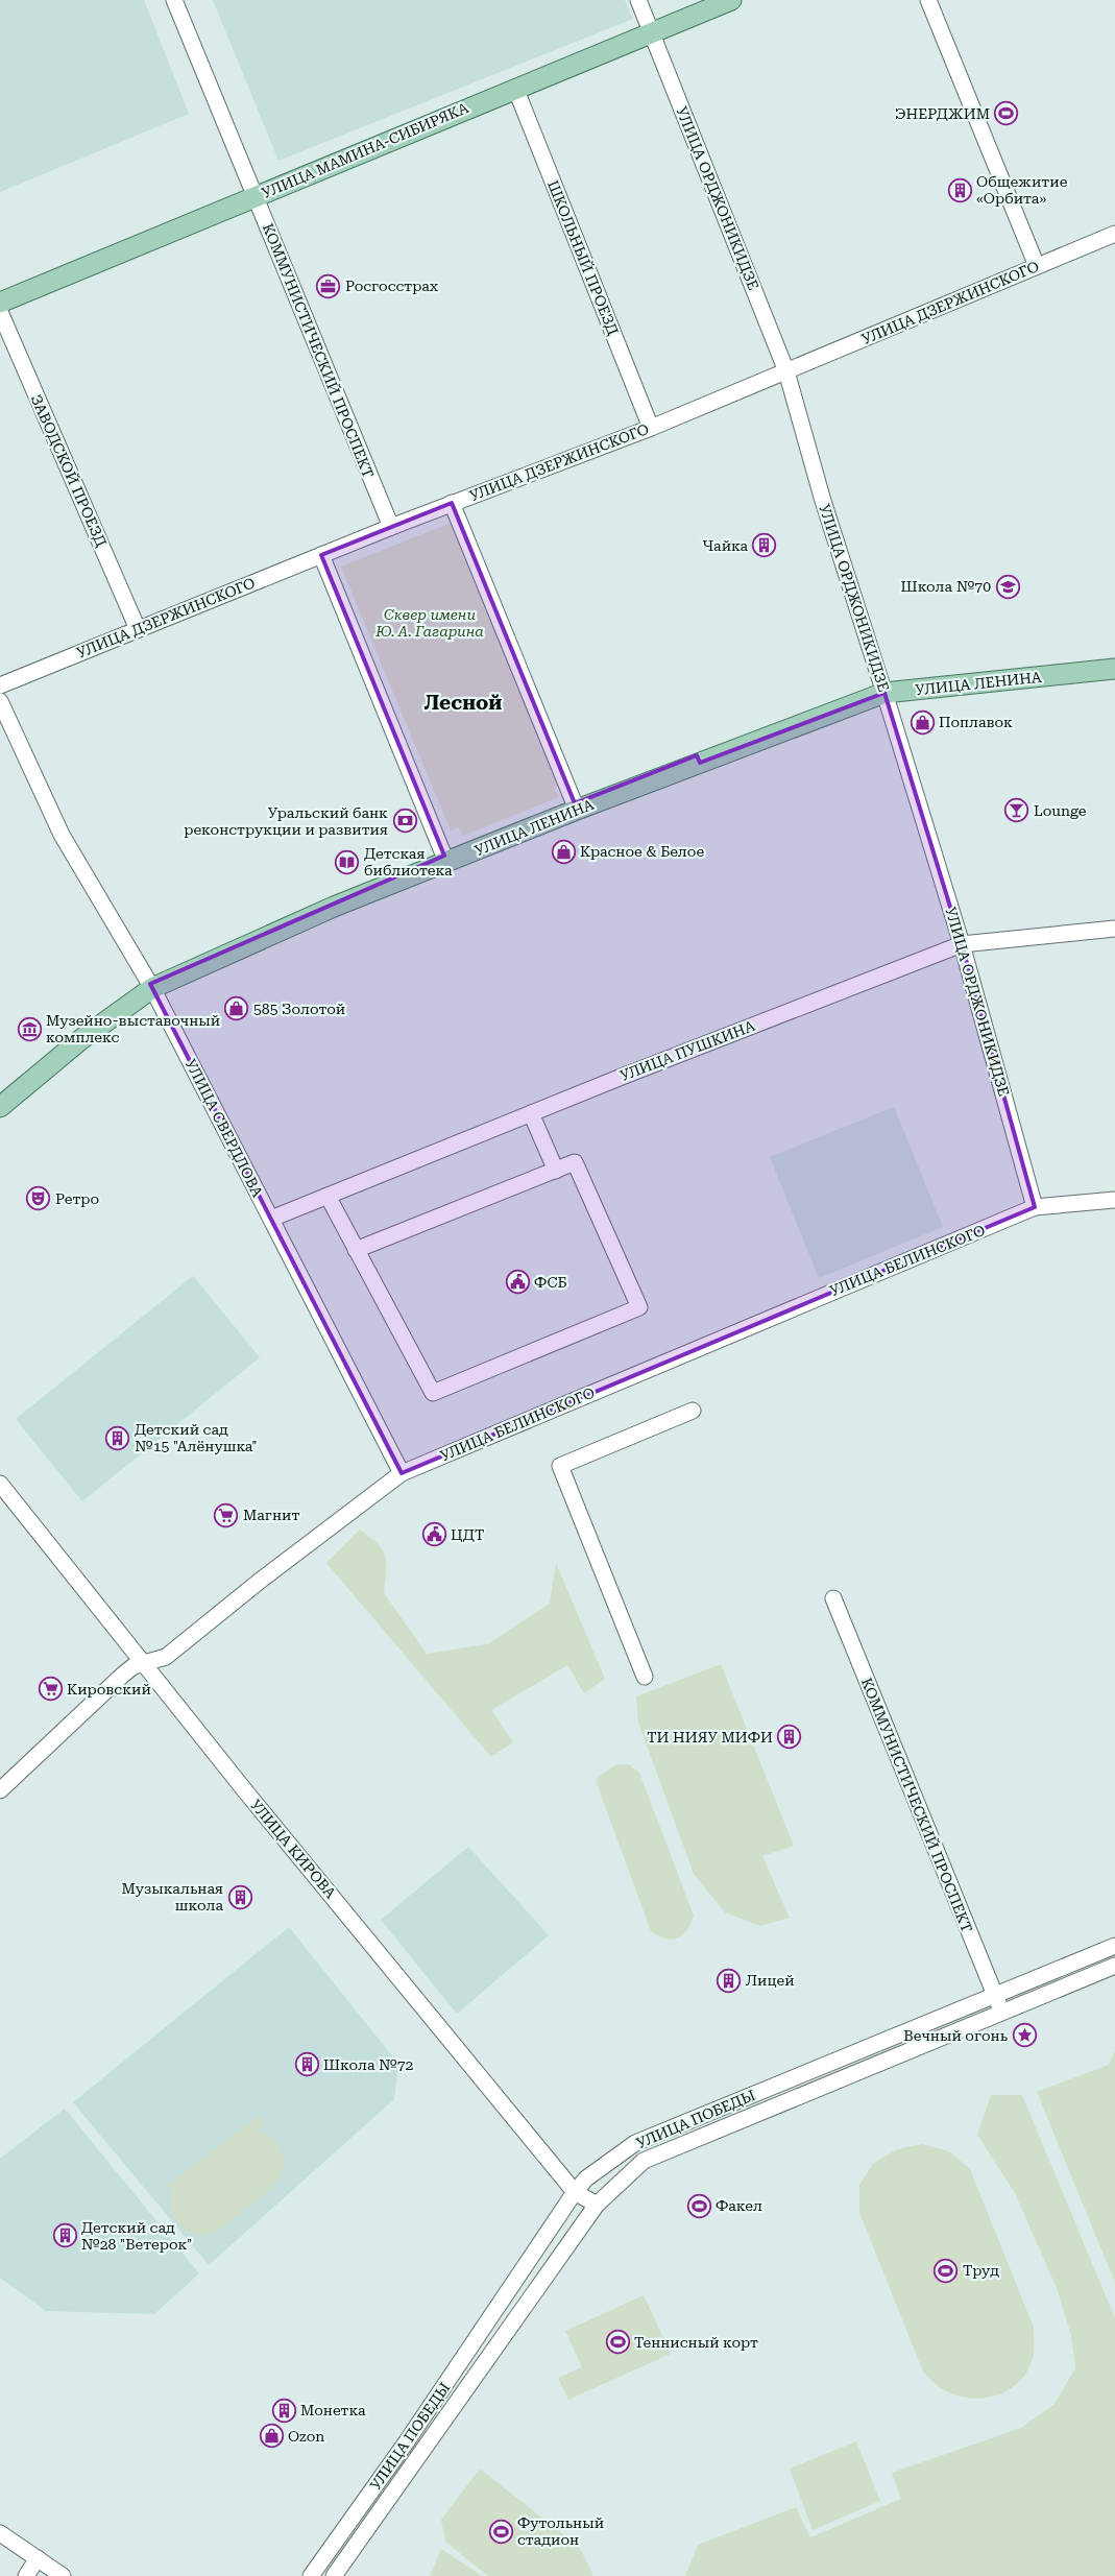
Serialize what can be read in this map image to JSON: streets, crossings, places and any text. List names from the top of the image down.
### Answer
{
  "streets": {
    "main road": ["УЛИЦА МАМИНА-СИБИРЯКА", "УЛИЦА ЛЕНИНА"],
    "street": [
      "УЛИЦА ОРДЖОНИКИДЗЕ",
      "ШКОЛЬНЫЙ ПРОЕЗД",
      "УЛИЦА ДЗЕРЖИНСКОГО",
      "КОММУНИСТИЧЕСКИЙ ПРОСПЕКТ",
      "ЗАВОДСКОЙ ПРОЕЗД",
      "УЛИЦА ПУШКИНА",
      "УЛИЦА СВЕРДЛОВА",
      "УЛИЦА БЕЛИНСКОГО",
      "УЛИЦА КИРОВА",
      "УЛИЦА ПОБЕДЫ"
    ]
  },
  "crossings": [
    ["УЛИЦА МАМИНА-СИБИРЯКА", "УЛИЦА ОРДЖОНИКИДЗЕ"],
    ["УЛИЦА МАМИНА-СИБИРЯКА", "ШКОЛЬНЫЙ ПРОЕЗД"],
    ["УЛИЦА МАМИНА-СИБИРЯКА", "КОММУНИСТИЧЕСКИЙ ПРОСПЕКТ"],
    ["УЛИЦА ОРДЖОНИКИДЗЕ", "УЛИЦА ДЗЕРЖИНСКОГО"],
    ["УЛИЦА ОРДЖОНИКИДЗЕ", "УЛИЦА ЛЕНИНА"],
    ["УЛИЦА ОРДЖОНИКИДЗЕ", "УЛИЦА ПУШКИНА"],
    ["УЛИЦА ОРДЖОНИКИДЗЕ", "УЛИЦА БЕЛИНСКОГО"],
    ["ШКОЛЬНЫЙ ПРОЕЗД", "УЛИЦА ДЗЕРЖИНСКОГО"],
    ["УЛИЦА ДЗЕРЖИНСКОГО", "КОММУНИСТИЧЕСКИЙ ПРОСПЕКТ"],
    ["УЛИЦА ДЗЕРЖИНСКОГО", "ЗАВОДСКОЙ ПРОЕЗД"],
    ["КОММУНИСТИЧЕСКИЙ ПРОСПЕКТ", "УЛИЦА ПОБЕДЫ"],
    ["УЛИЦА ЛЕНИНА", "УЛИЦА СВЕРДЛОВА"],
    ["УЛИЦА ПУШКИНА", "УЛИЦА СВЕРДЛОВА"],
    ["УЛИЦА СВЕРДЛОВА", "УЛИЦА БЕЛИНСКОГО"],
    ["УЛИЦА БЕЛИНСКОГО", "УЛИЦА КИРОВА"],
    ["УЛИЦА КИРОВА", "УЛИЦА ПОБЕДЫ"]
  ],
  "districts": ["Лесной"],
  "parks": ["Сквер имени Ю. А. Гагарина"],
  "places": {
    "sports": [
      "ЭНЕРДЖИМ",
      "Факел",
      "Труд",
      "Теннисный корт",
      "Футольный стадион"
    ],
    "building": [
      "Общежитие «Орбита»",
      "Чайка",
      "Детский сад №15 \"Алёнушка\"",
      "ТИ НИЯУ МИФИ",
      "Музыкальная школа",
      "Лицей",
      "Школа №72",
      "Детский сад №28 \"Ветерок\"",
      "Монетка"
    ],
    "office": ["Росгосстрах"],
    "school or university": ["Школа №70"],
    "shop": [
      "Поплавок",
      "Красное & Белое",
      "585 Золотой",
      "Ozon"
    ],
    "bar": ["Lounge"],
    "bank": ["Уральский банк реконструкции и развития"],
    "library": ["Детская библиотека"],
    "museum": ["Музейно-выставочный комплекс"],
    "theatre": ["Ретро"],
    "public building": ["ФСБ", "ЦДТ"],
    "supermarket": ["Магнит", "Кировский"],
    "place": ["Вечный огонь"]
  }
}
